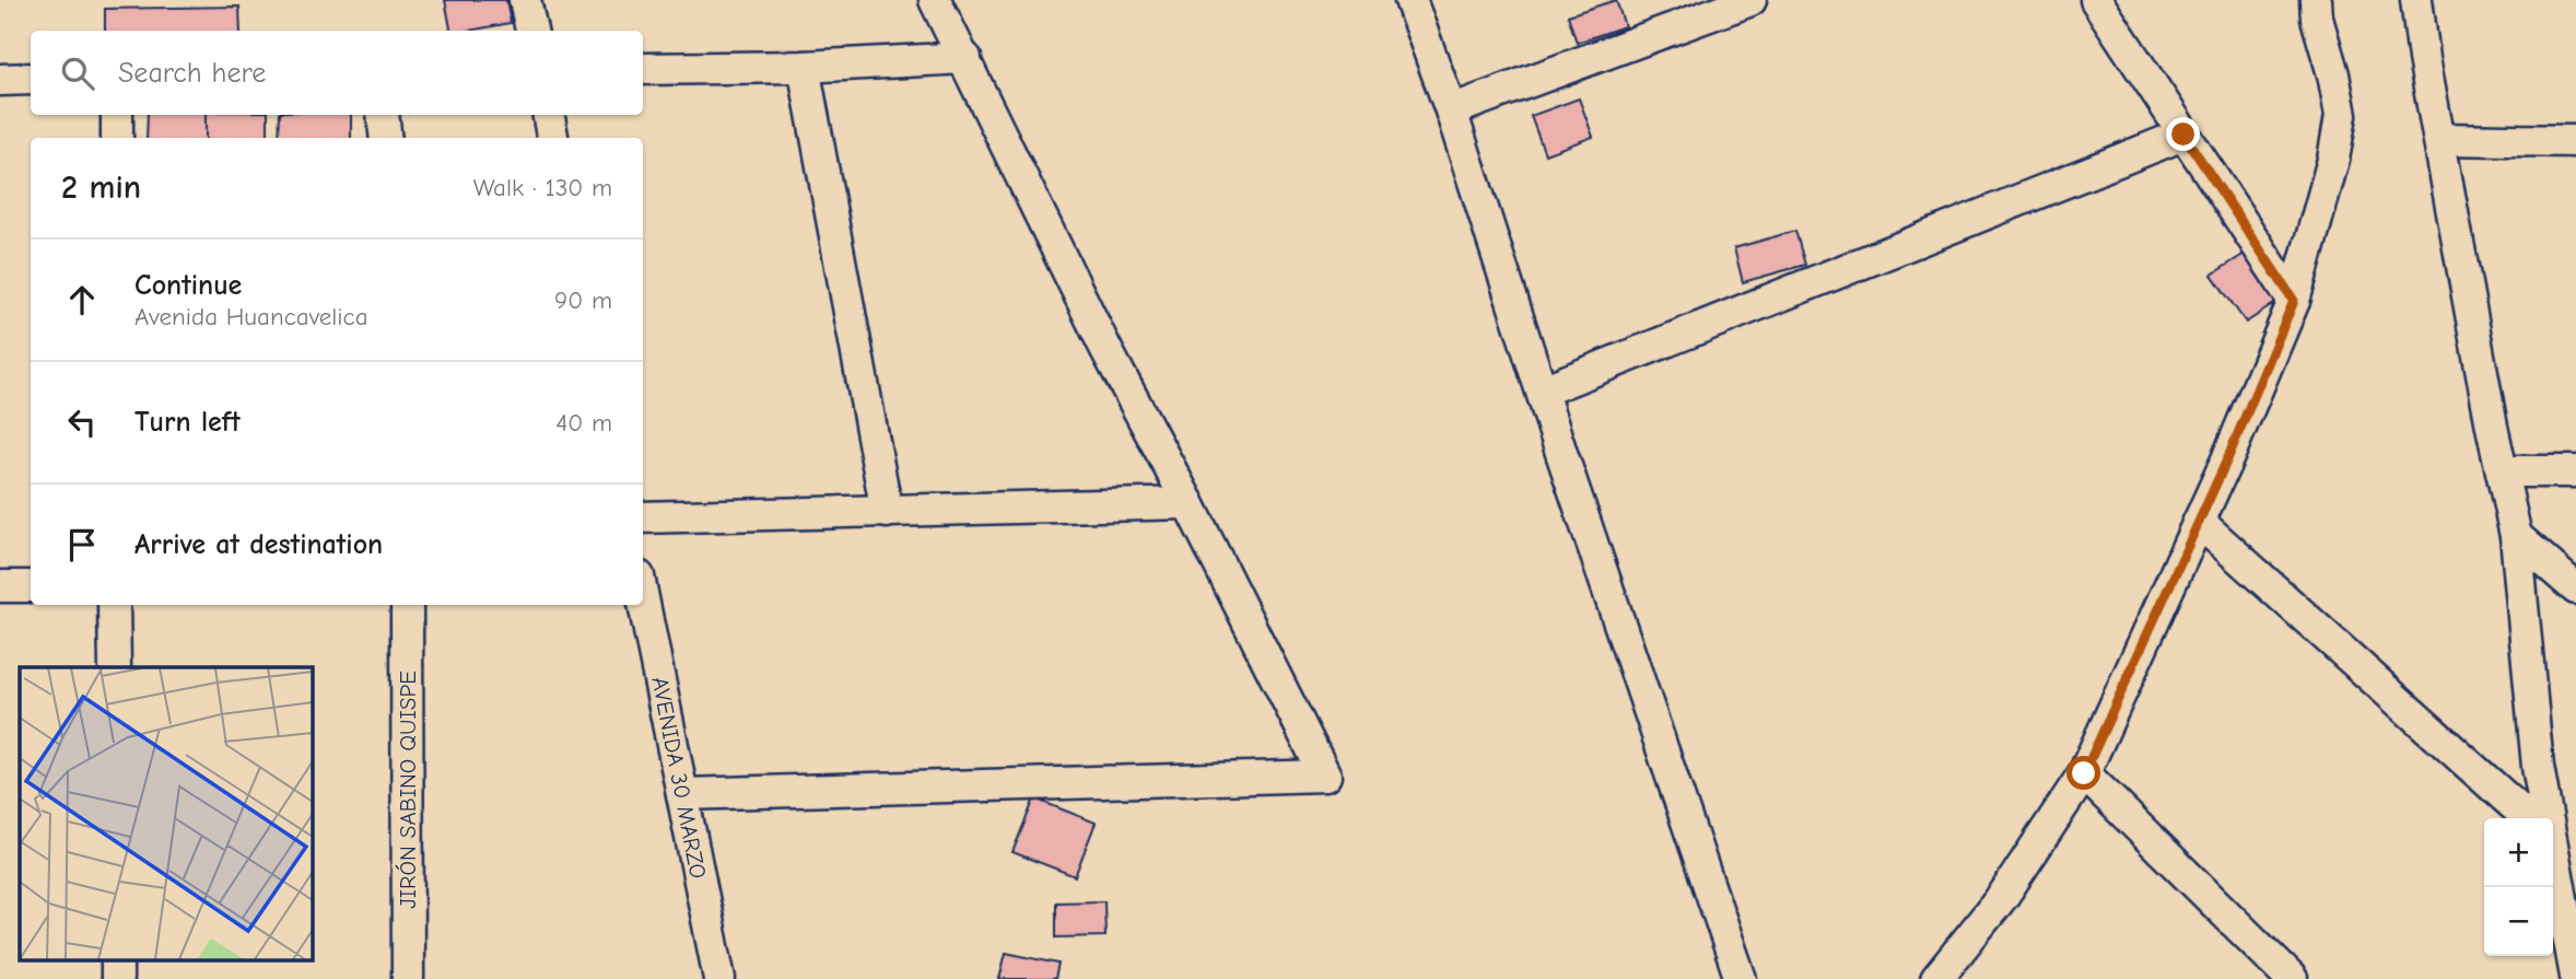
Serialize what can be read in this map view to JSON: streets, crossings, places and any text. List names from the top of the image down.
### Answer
{
  "streets": {
    "street": ["AVENIDA 30 MARZO", "JIRÓN SABINO QUISPE"]
  },
  "page": {
    "search": "Search here",
    "heading": ["2 min", "Walk · 130 m"],
    "list": [
      ["Continue", "Avenida Huancavelica", "90 m"],
      ["Turn left", "40 m"],
      "Arrive at destination"
    ],
    "map_buttons": ["+", "−"]
  }
}
